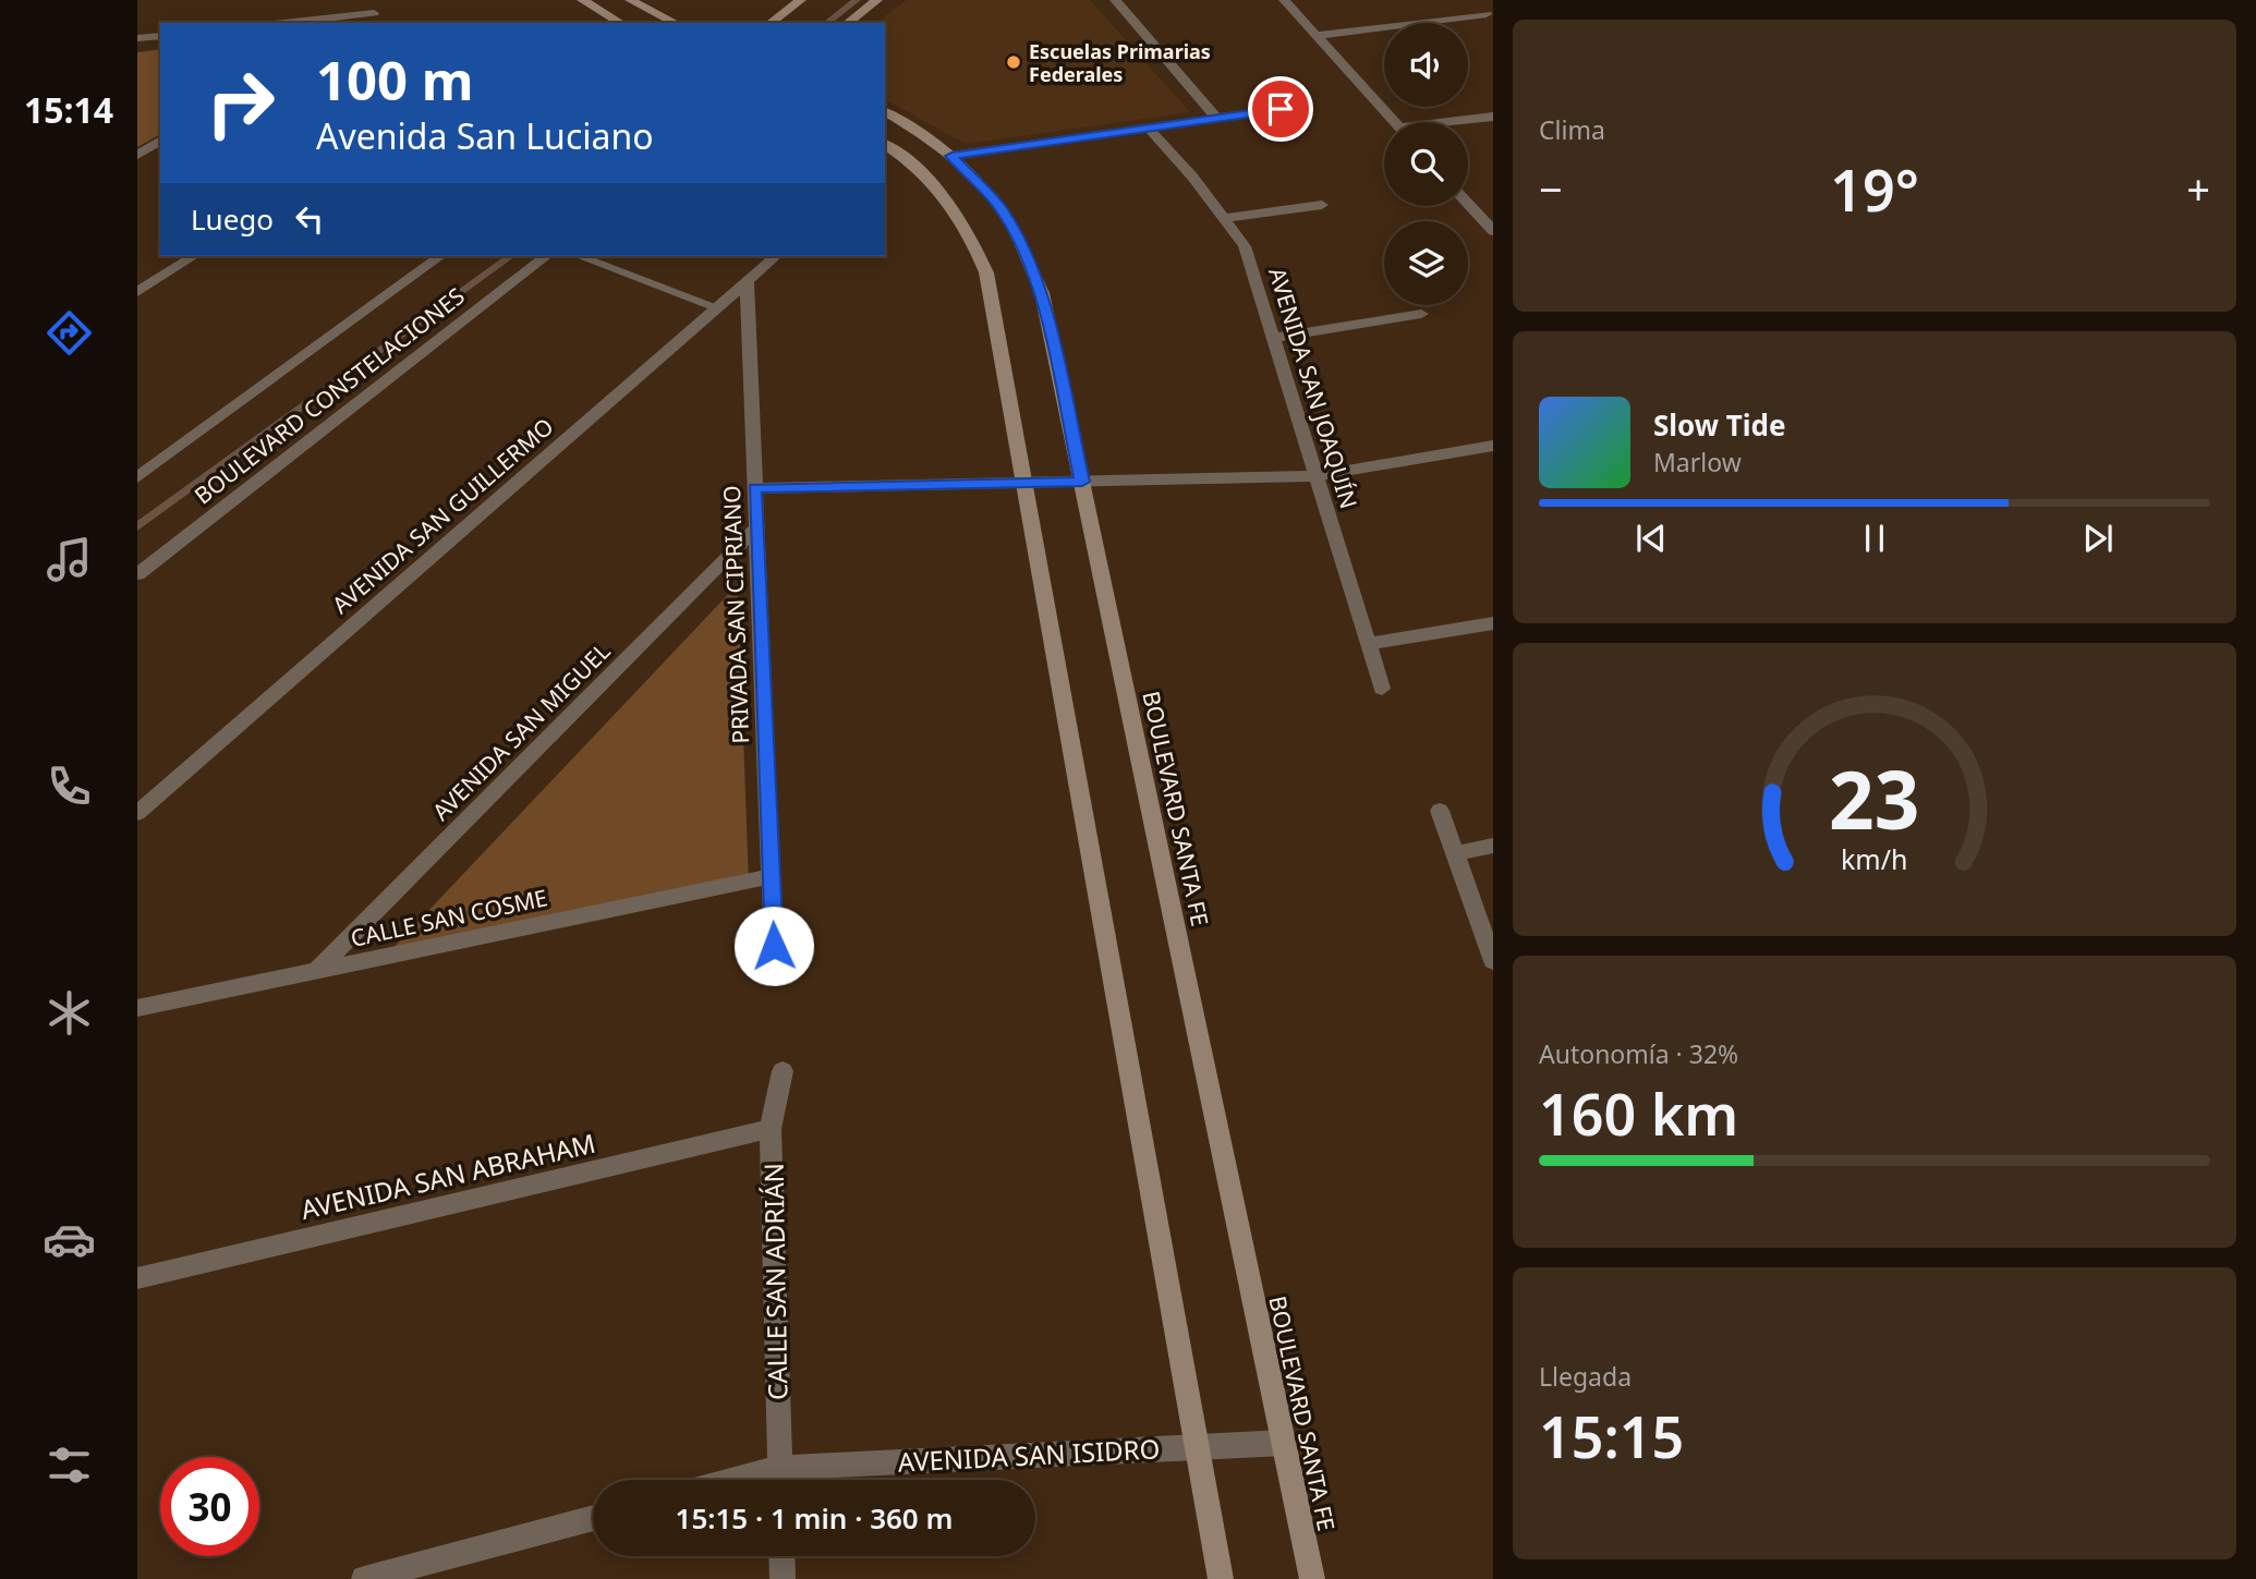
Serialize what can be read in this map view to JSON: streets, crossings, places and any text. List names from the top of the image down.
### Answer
{
  "streets": {
    "street": [
      "AVENIDA SAN JOAQUÍN",
      "BOULEVARD CONSTELACIONES",
      "AVENIDA SAN GUILLERMO",
      "PRIVADA SAN CIPRIANO",
      "AVENIDA SAN MIGUEL",
      "BOULEVARD SANTA FE",
      "CALLE SAN COSME",
      "AVENIDA SAN ABRAHAM",
      "CALLE SAN ADRIÁN",
      "AVENIDA SAN ISIDRO"
    ]
  },
  "crossings": [
    ["AVENIDA SAN GUILLERMO", "PRIVADA SAN CIPRIANO"],
    ["PRIVADA SAN CIPRIANO", "AVENIDA SAN MIGUEL"],
    ["PRIVADA SAN CIPRIANO", "CALLE SAN COSME"],
    ["AVENIDA SAN MIGUEL", "CALLE SAN COSME"],
    ["BOULEVARD SANTA FE", "AVENIDA SAN ISIDRO"],
    ["AVENIDA SAN ABRAHAM", "CALLE SAN ADRIÁN"]
  ],
  "places": ["Escuelas Primarias Federales"],
  "page": {
    "tabs": "15:14",
    "tile": [
      "Clima",
      ["Autonomía · 32%", "160 km"],
      ["Llegada", "15:15"]
    ],
    "turn": ["100 m", "Avenida San Luciano"],
    "heat": ["−", "19°", "+"],
    "then": "Luego",
    "song": ["Slow Tide", "Marlow"],
    "limit": "30",
    "trip": "15:15 · 1 min · 360 m",
    "gauge": ["23", "km/h"]
  }
}
